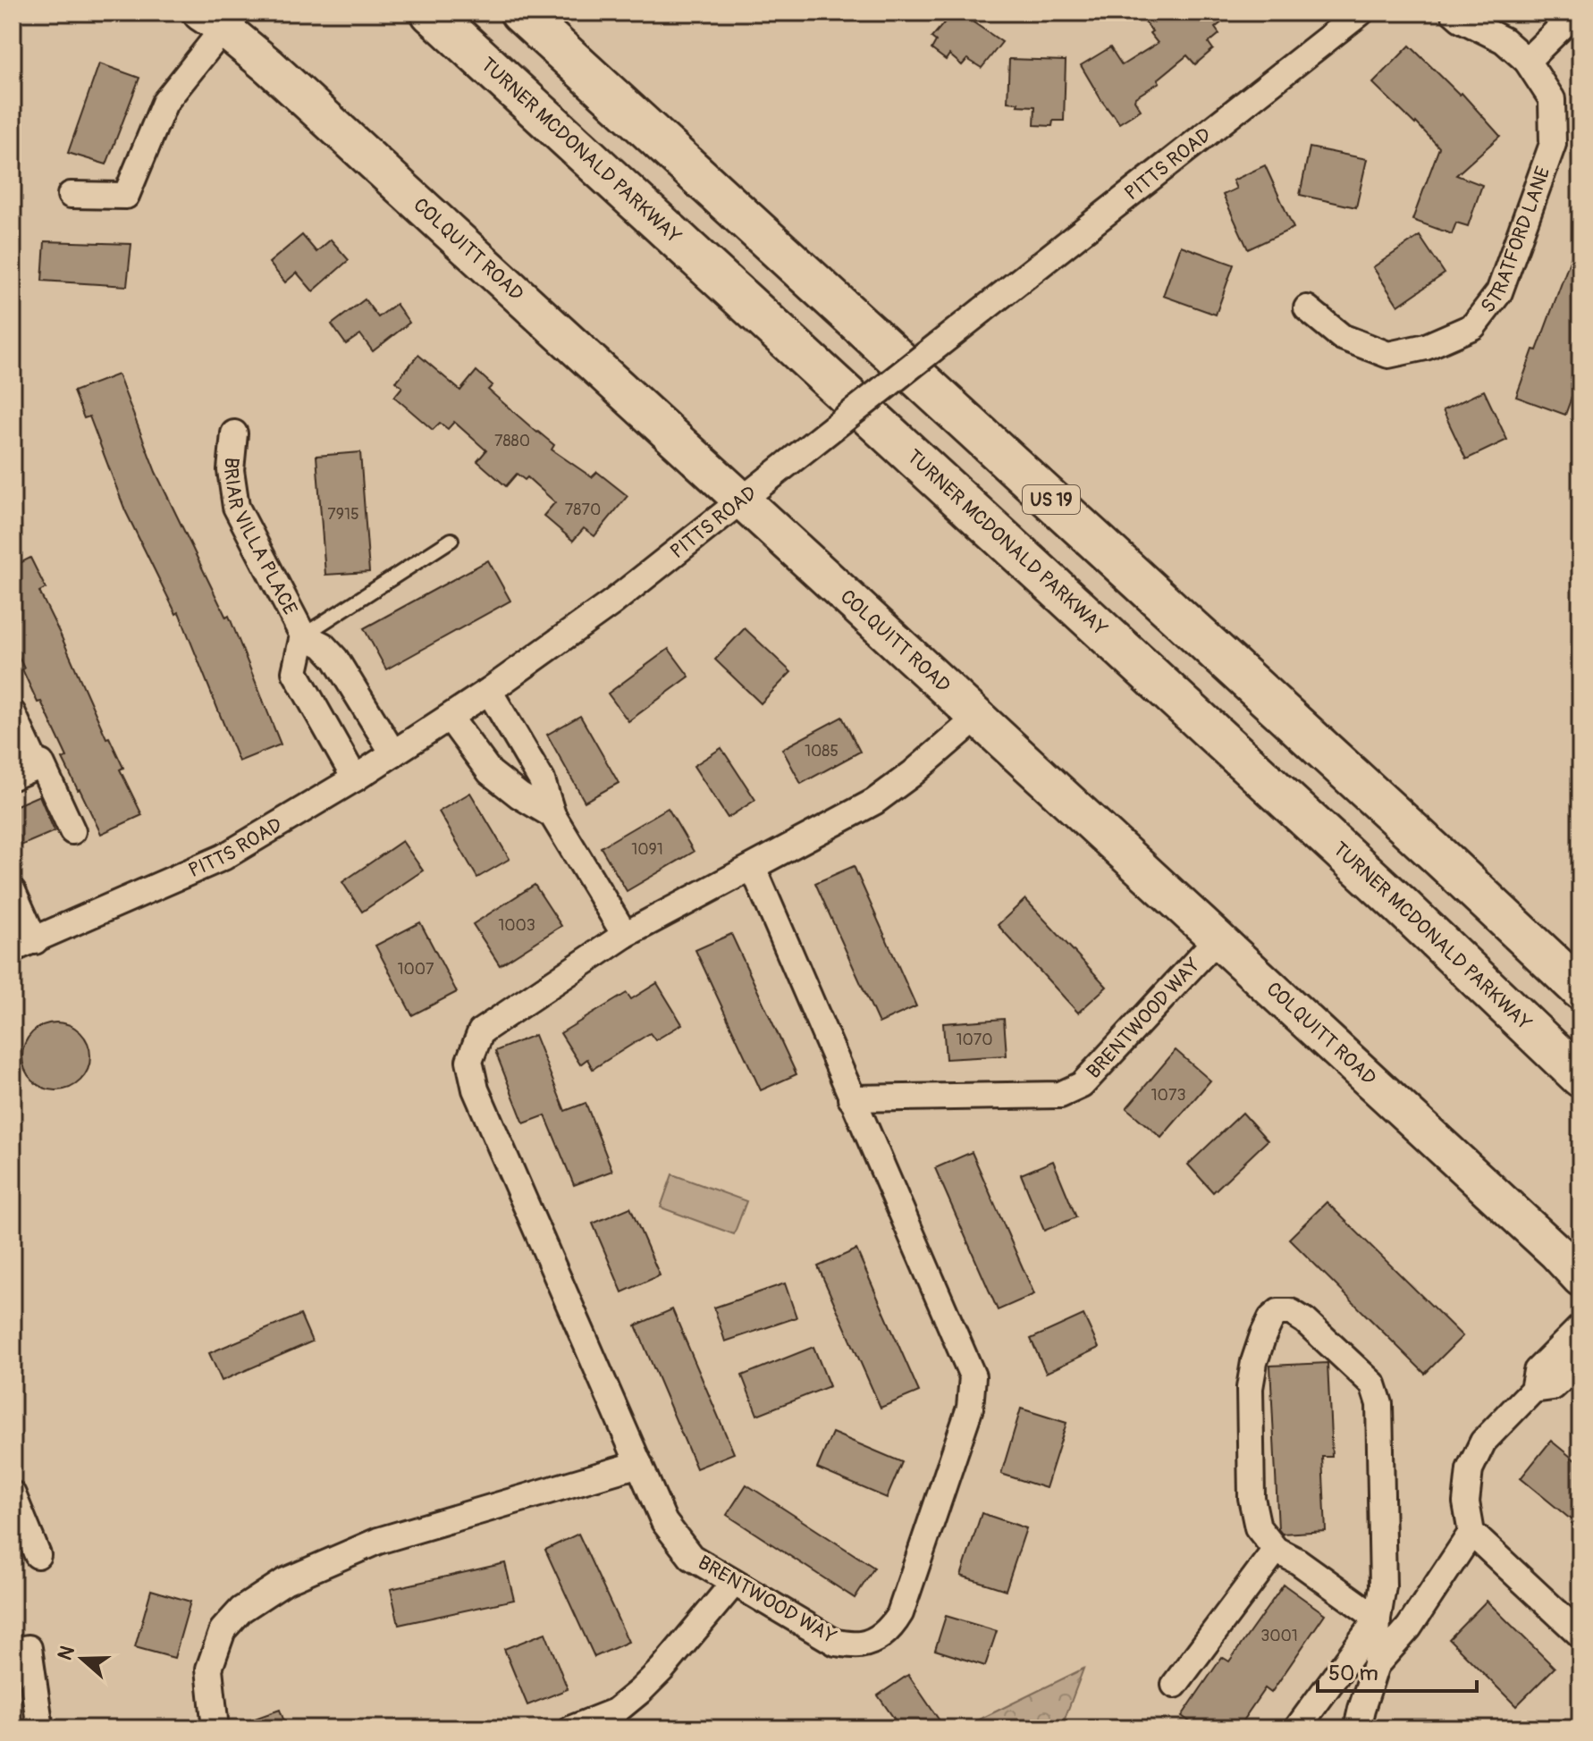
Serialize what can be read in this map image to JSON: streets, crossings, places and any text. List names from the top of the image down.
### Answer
{
  "streets": {
    "highway": ["TURNER MCDONALD PARKWAY", "US 19"],
    "street": [
      "PITTS ROAD",
      "STRATFORD LANE",
      "COLQUITT ROAD",
      "BRIAR VILLA PLACE",
      "BRENTWOOD WAY"
    ]
  },
  "crossings": [
    ["PITTS ROAD", "COLQUITT ROAD"],
    ["PITTS ROAD", "BRIAR VILLA PLACE"],
    ["COLQUITT ROAD", "BRENTWOOD WAY"]
  ],
  "house_numbers": [
    "7880",
    "7870",
    "7915",
    "1085",
    "1091",
    "1003",
    "1007",
    "1070",
    "1073",
    "3001"
  ],
  "scale_bar": "50 m",
  "north": "left"
}
